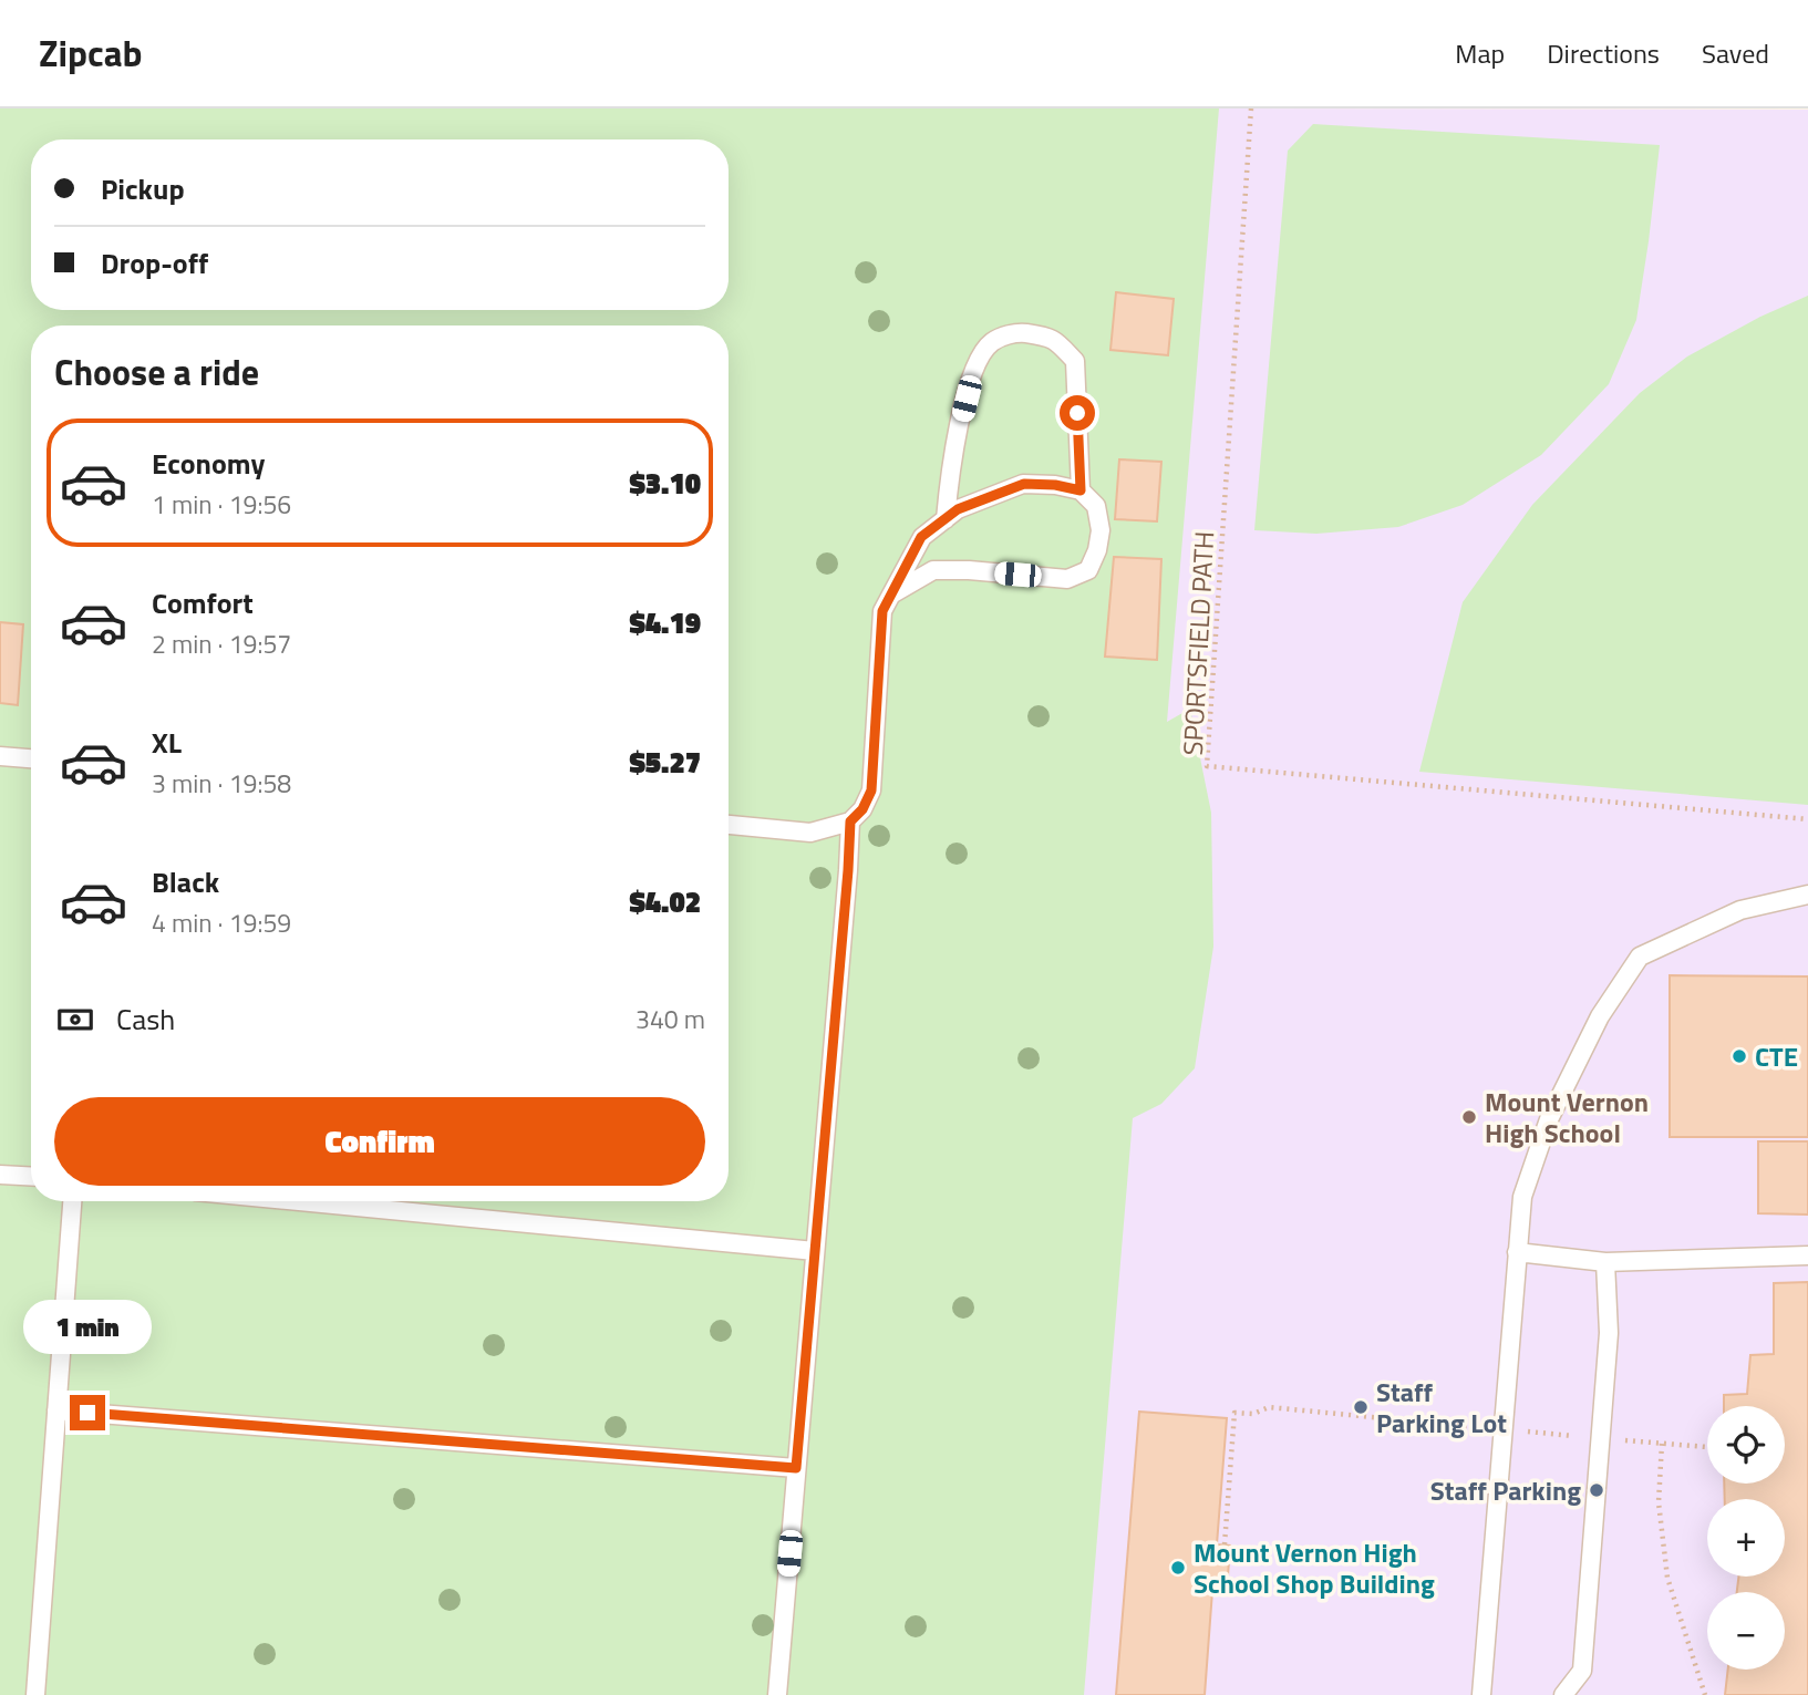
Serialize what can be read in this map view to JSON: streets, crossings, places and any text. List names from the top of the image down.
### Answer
{
  "streets": {
    "path": ["SPORTSFIELD PATH"]
  },
  "places": [
    "CTE",
    "Mount Vernon High School",
    "Staff Parking Lot",
    "Staff Parking",
    "Mount Vernon High School Shop Building"
  ],
  "page": {
    "header": "Zipcab",
    "nav": ["Map", "Directions", "Saved"],
    "banner": ["Pickup", "Drop-off"],
    "heading": "Choose a ride",
    "list": [
      {
        "name": "Economy",
        "note": "1 min · 19:56",
        "value": "$3.10"
      },
      {
        "name": "Comfort",
        "note": "2 min · 19:57",
        "value": "$4.19"
      },
      {
        "name": "XL",
        "note": "3 min · 19:58",
        "value": "$5.27"
      },
      {
        "name": "Black",
        "note": "4 min · 19:59",
        "value": "$4.02"
      }
    ],
    "pay": ["Cash", "340 m"],
    "buttons": "Confirm",
    "bubble": "1 min",
    "map_buttons": ["+", "−"]
  }
}
